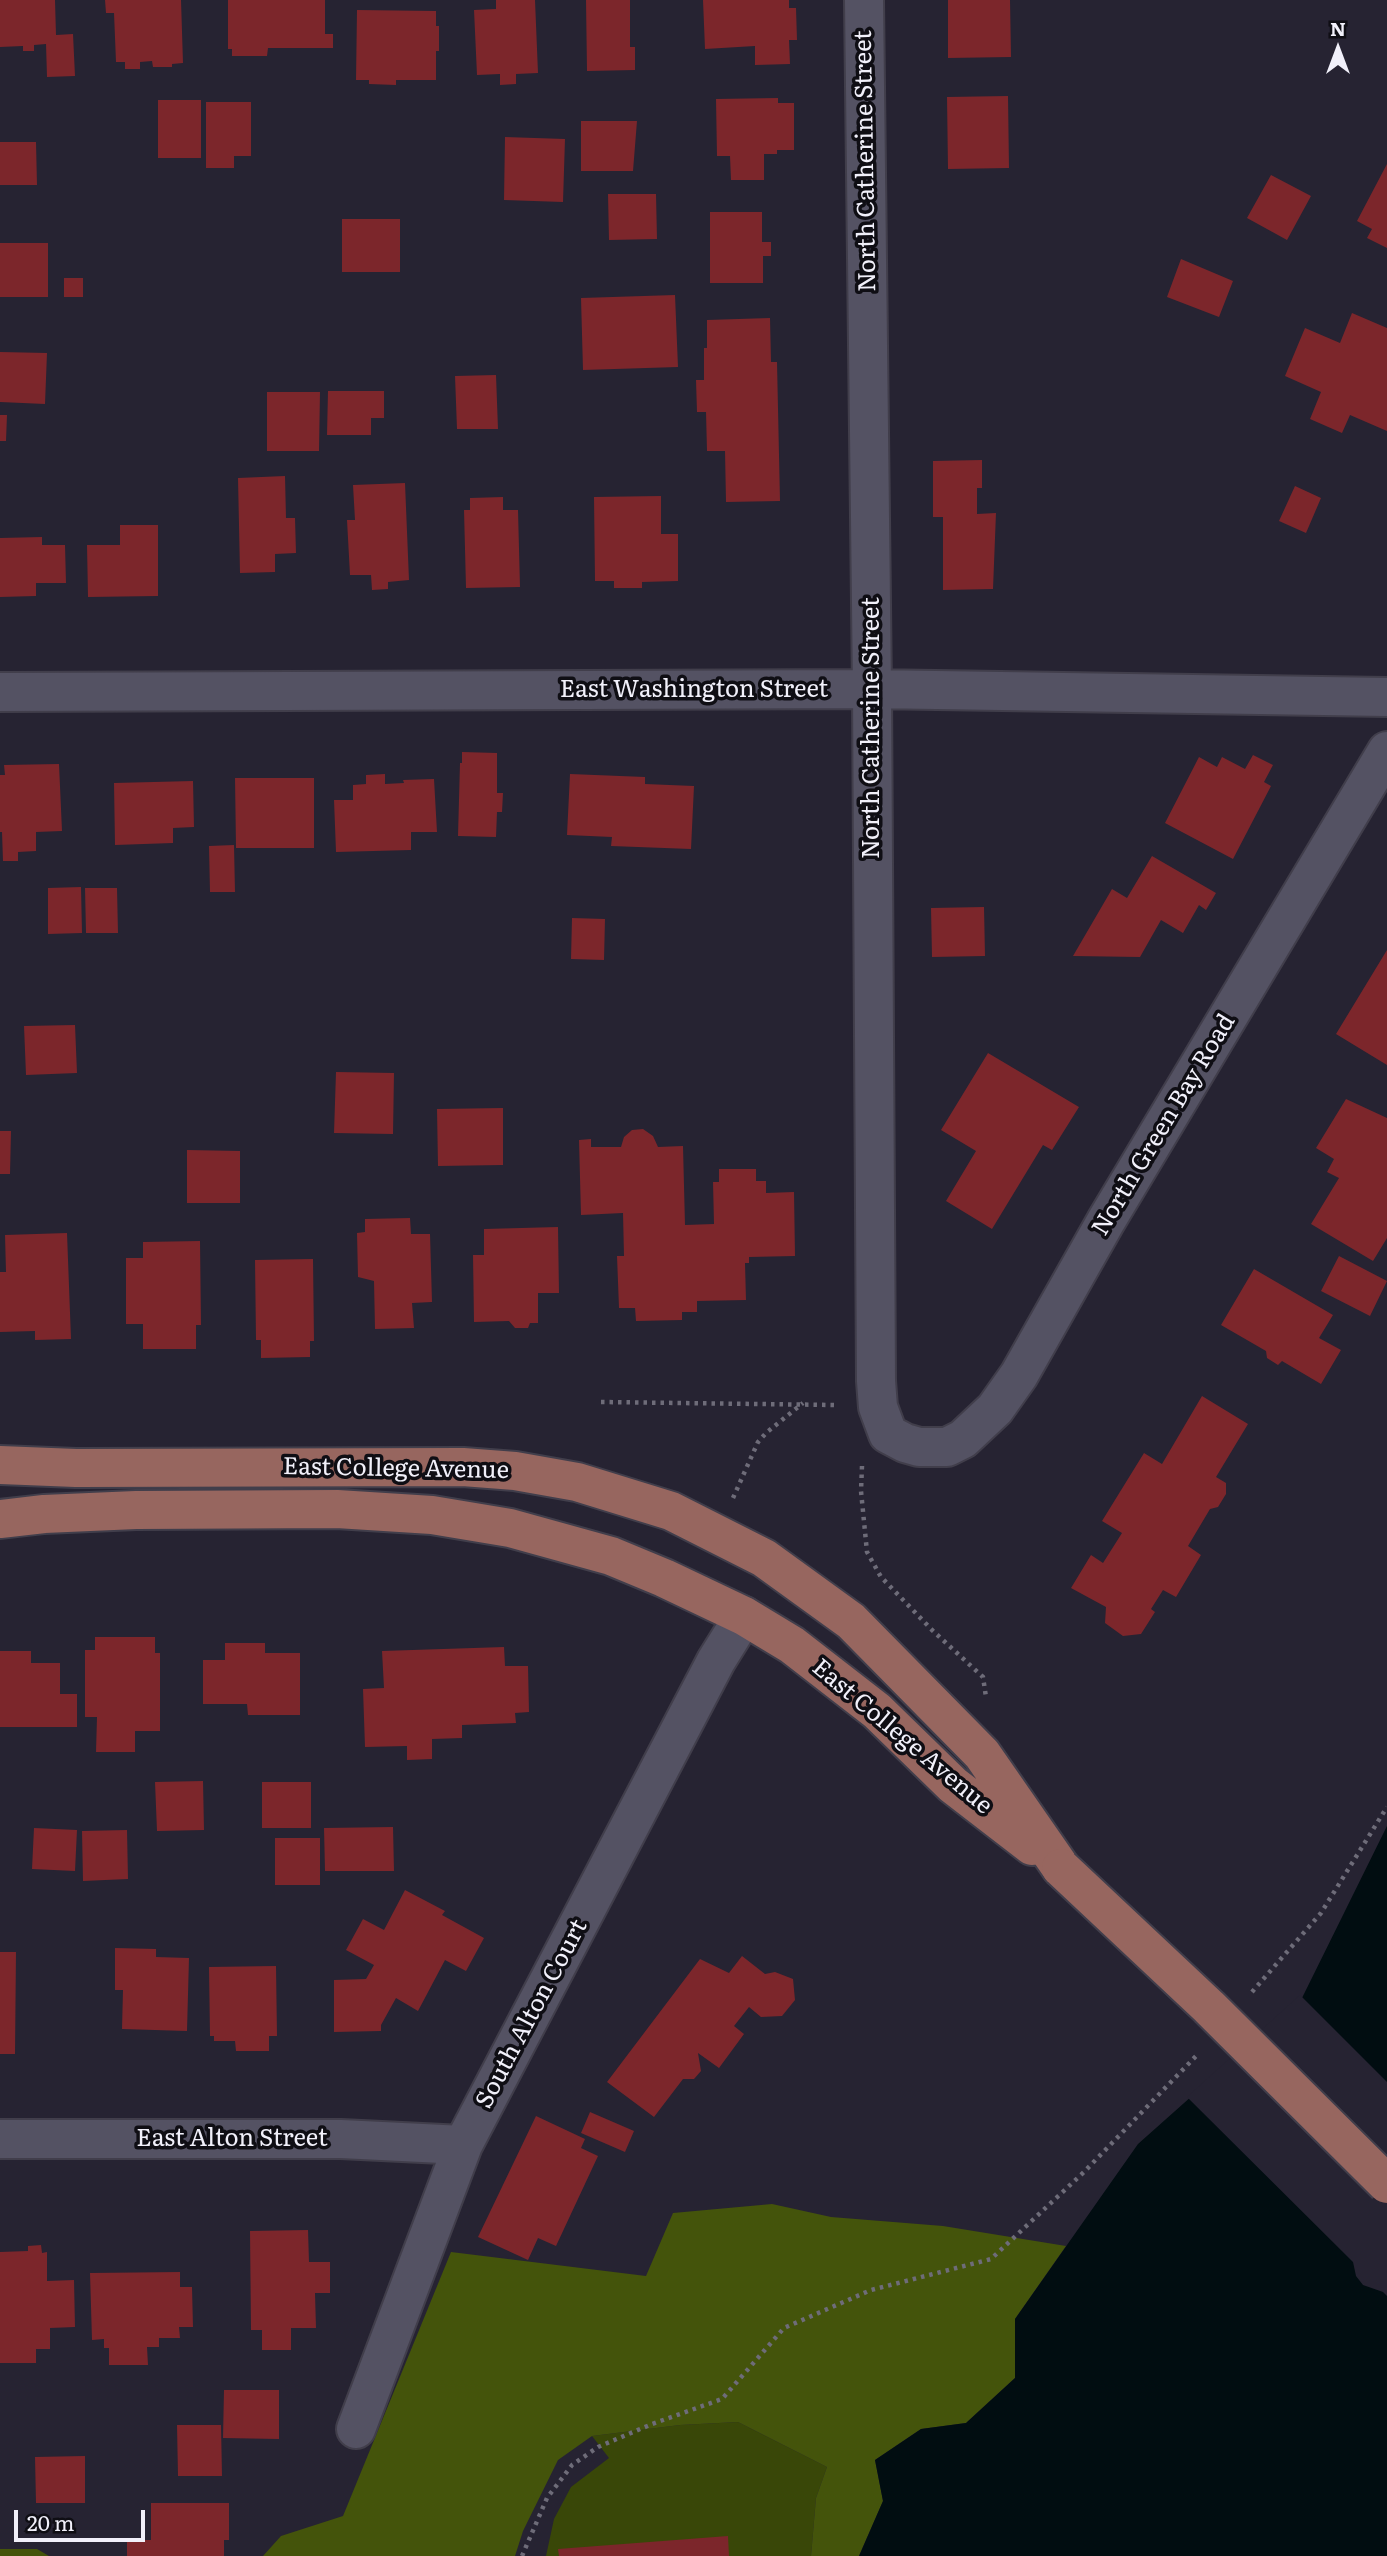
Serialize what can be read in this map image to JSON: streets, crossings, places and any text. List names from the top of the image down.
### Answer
{
  "streets": {
    "main road": ["East College Avenue"],
    "street": [
      "North Catherine Street",
      "East Washington Street",
      "North Green Bay Road",
      "South Alton Court",
      "East Alton Street"
    ]
  },
  "crossings": [
    ["North Catherine Street", "East Washington Street"],
    ["North Catherine Street", "North Green Bay Road"],
    ["East College Avenue", "South Alton Court"],
    ["South Alton Court", "East Alton Street"]
  ],
  "scale_bar": "20 m",
  "north": "top"
}
